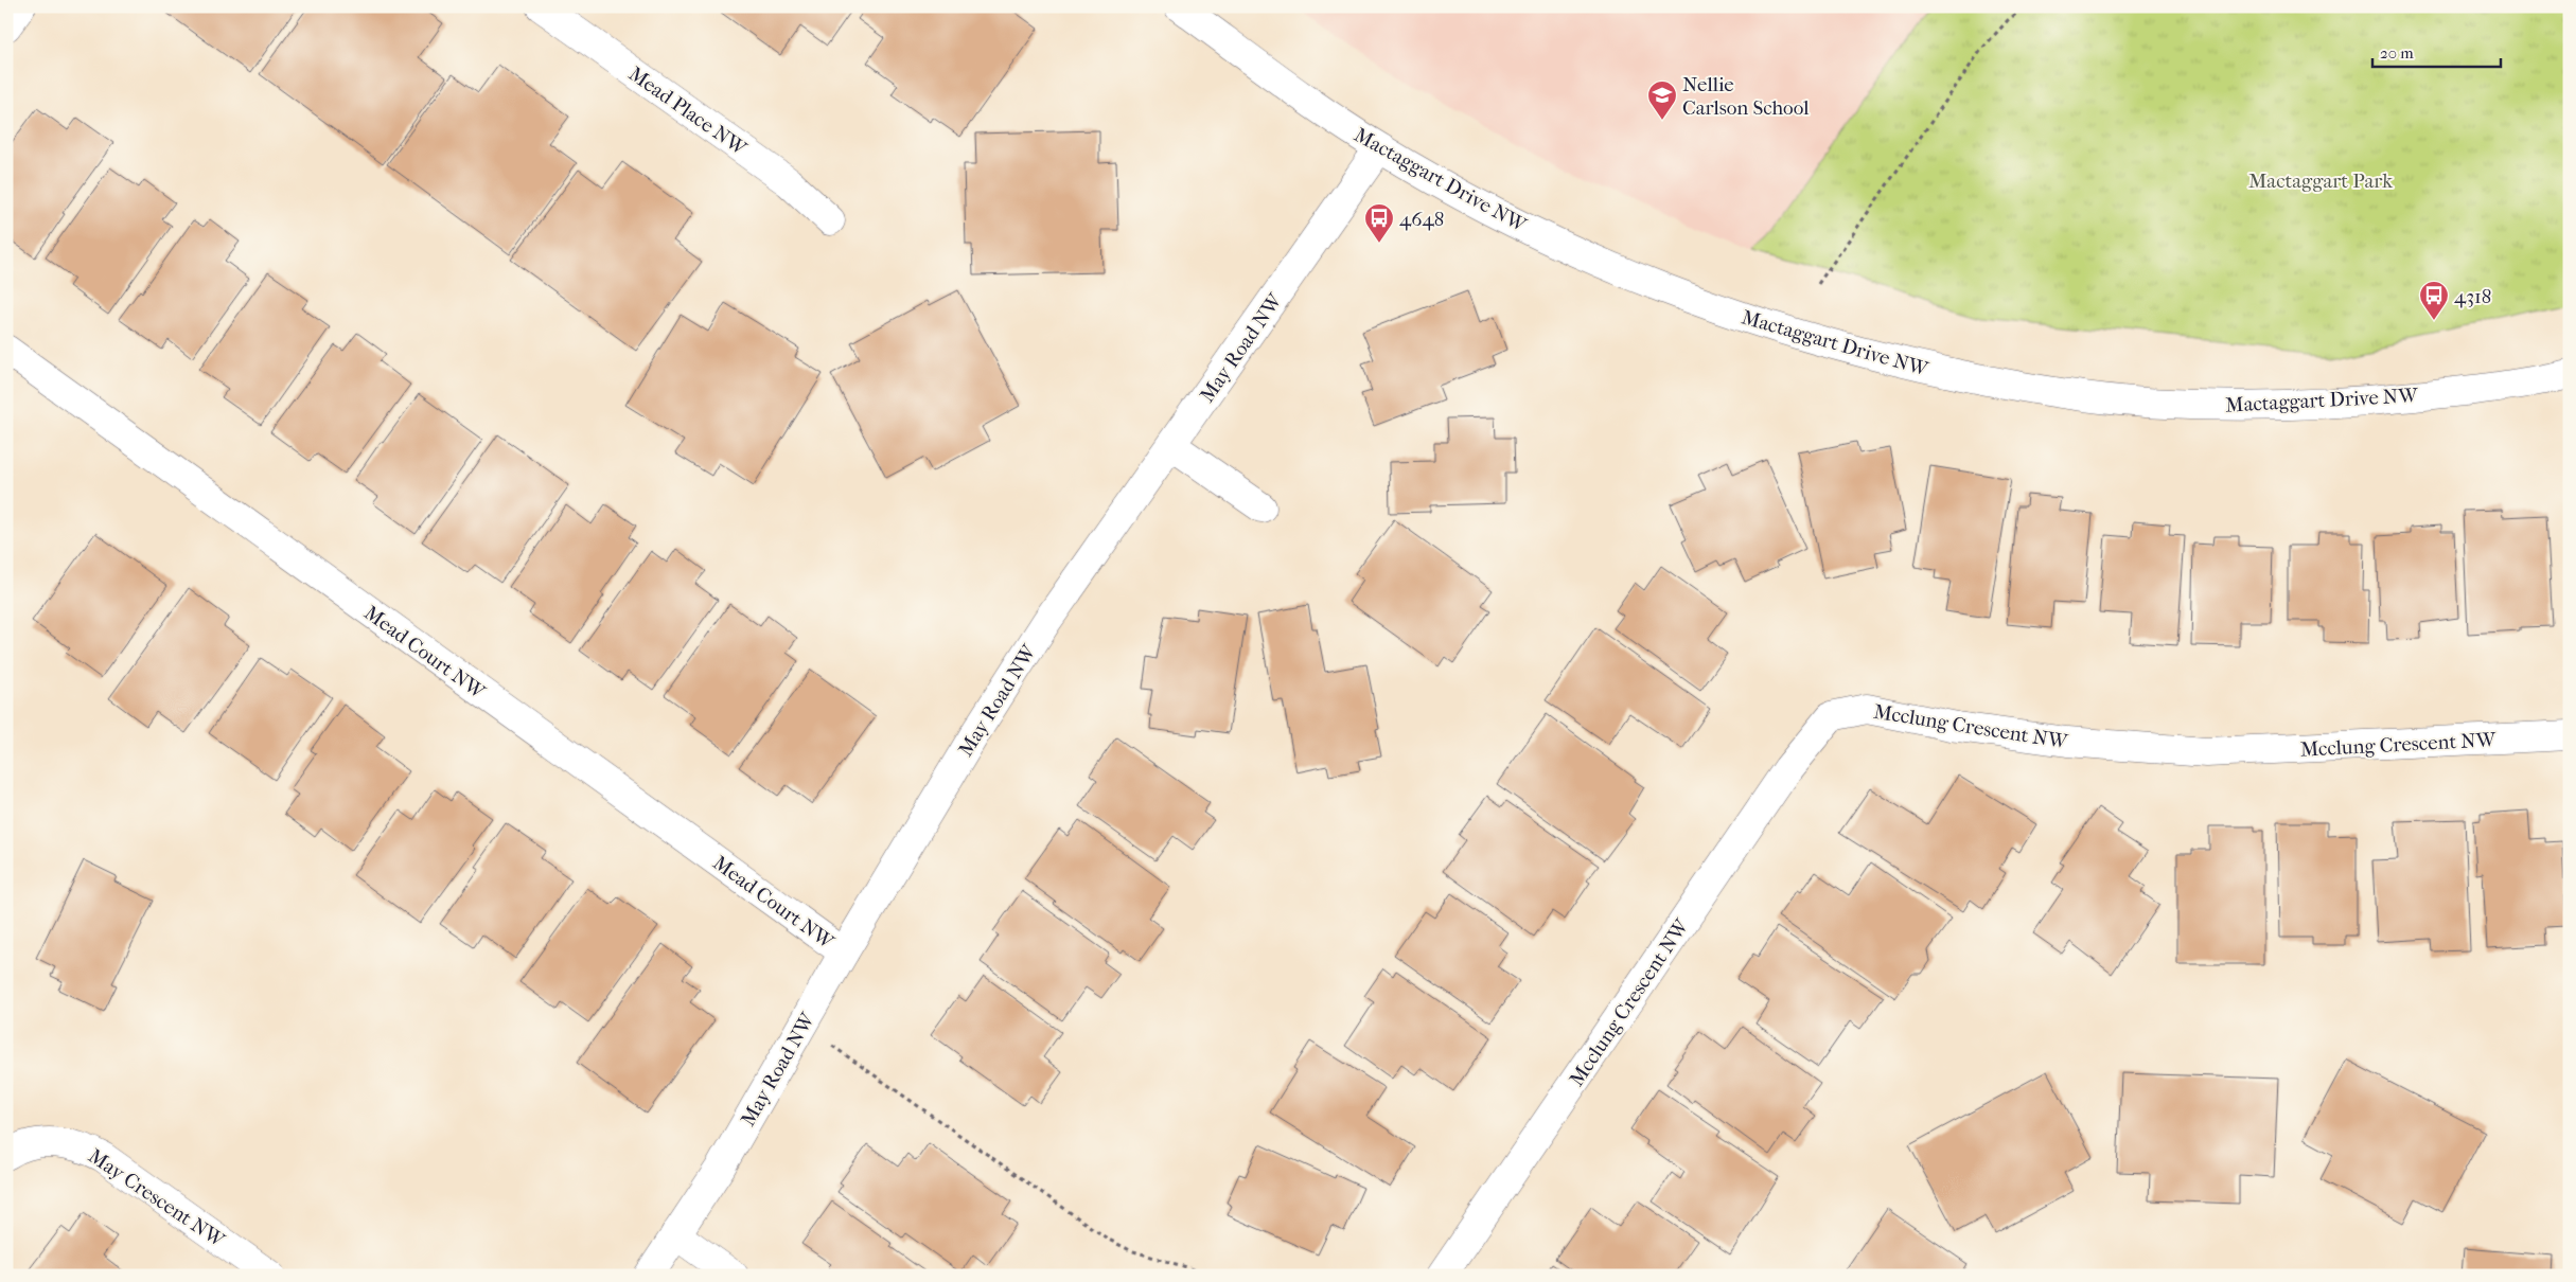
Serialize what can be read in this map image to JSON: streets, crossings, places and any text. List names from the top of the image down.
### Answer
{
  "streets": {
    "street": [
      "Mead Place NW",
      "Mactaggart Drive NW",
      "May Road NW",
      "Mead Court NW",
      "Mcclung Crescent NW",
      "May Crescent NW"
    ]
  },
  "crossings": [
    ["Mactaggart Drive NW", "May Road NW"],
    ["May Road NW", "Mead Court NW"]
  ],
  "parks": ["Mactaggart Park"],
  "places": {
    "school or university": ["Nellie Carlson School"],
    "bus stop": ["4648", "4318"]
  },
  "scale_bar": "20 m"
}
